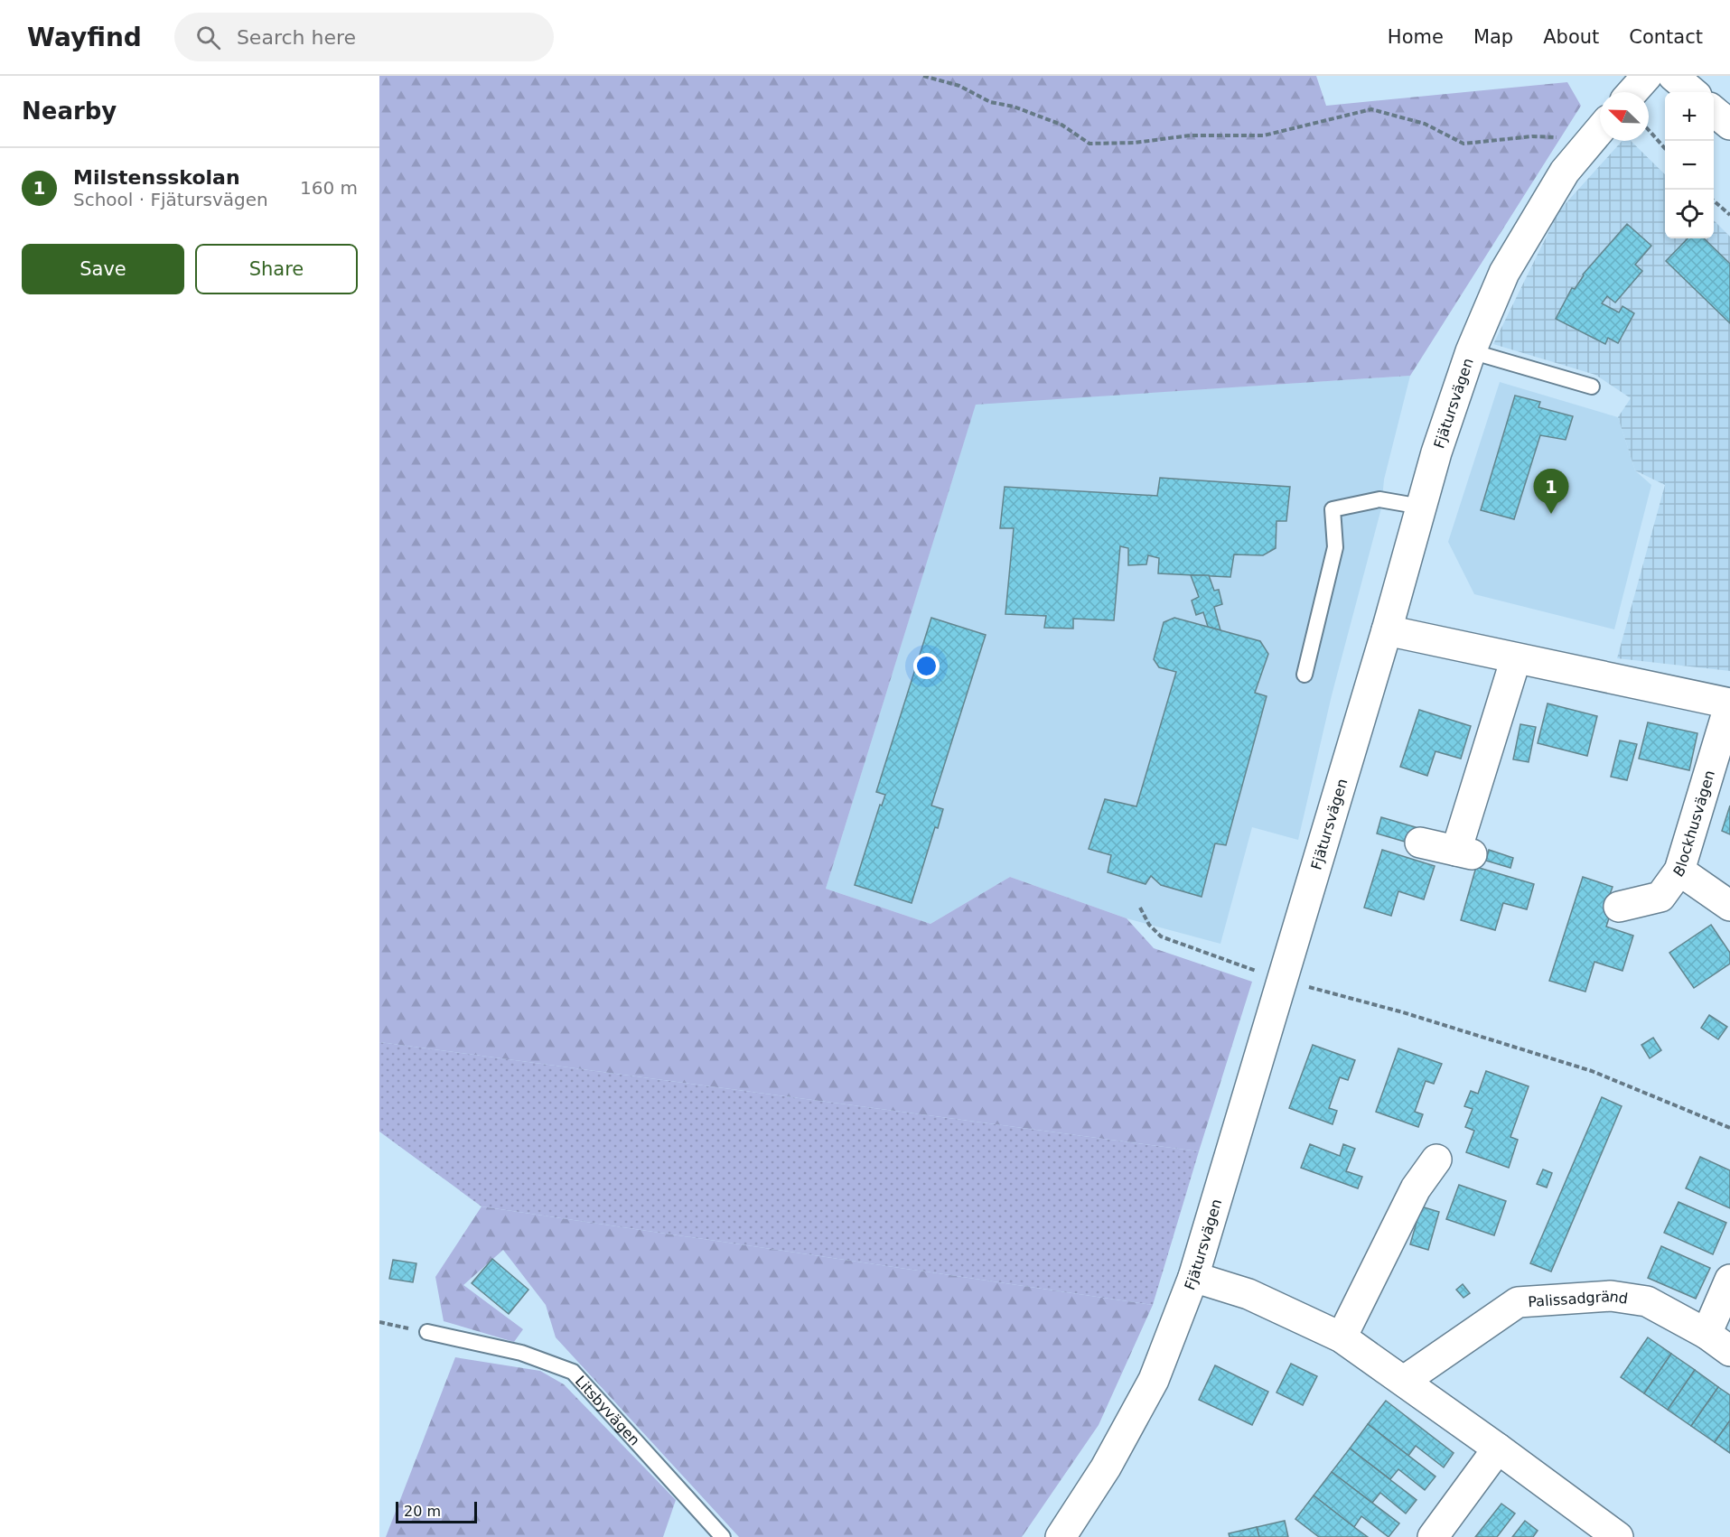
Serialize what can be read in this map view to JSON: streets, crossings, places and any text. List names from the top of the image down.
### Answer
{
  "streets": {
    "street": ["Fjätursvägen", "Blockhusvägen", "Palissadgränd"],
    "lane": ["Litsbyvägen"]
  },
  "crossings": [
    ["Fjätursvägen", "Blockhusvägen"]
  ],
  "scale_bar": "20 m",
  "north": "top left",
  "page": {
    "header": "Wayfind",
    "search": "Search here",
    "nav": [
      "Home",
      "Map",
      "About",
      "Contact"
    ],
    "heading": "Nearby",
    "map_buttons": ["+", "−"],
    "list": [
      {
        "mark": "1",
        "name": "Milstensskolan",
        "note": "School · Fjätursvägen",
        "value": "160 m"
      }
    ],
    "buttons": ["Save", "Share"],
    "pins": "1",
    "scale": "20 m"
  }
}
